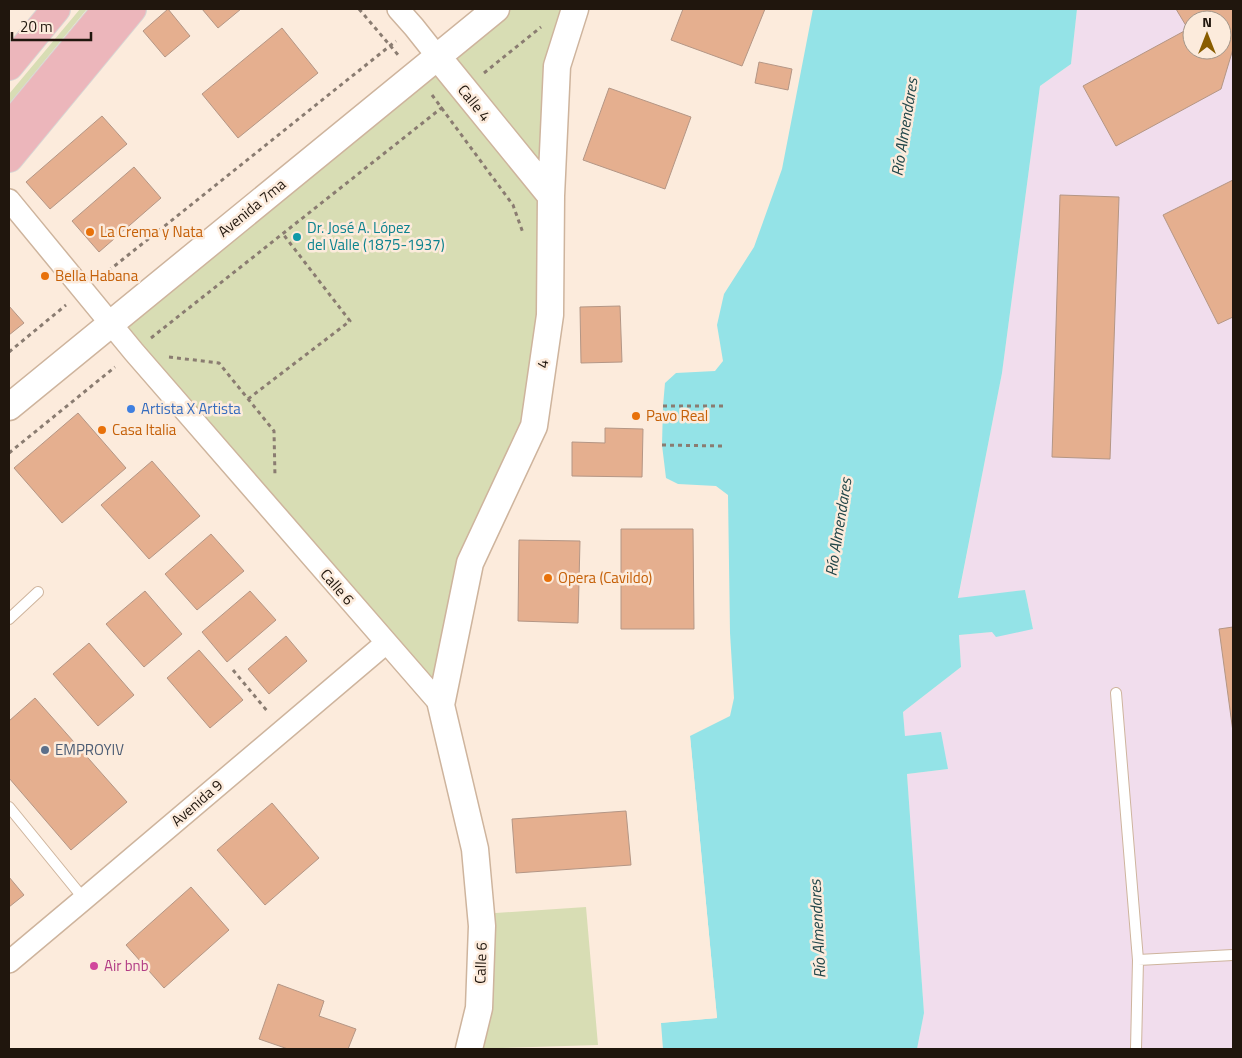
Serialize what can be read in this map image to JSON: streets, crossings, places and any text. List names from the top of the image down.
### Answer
{
  "streets": {
    "street": [
      "Calle 4",
      "Avenida 7ma",
      "4",
      "Calle 6",
      "Avenida 9"
    ]
  },
  "crossings": [
    ["Calle 4", "Avenida 7ma"],
    ["Calle 4", "4"],
    ["Avenida 7ma", "Calle 6"],
    ["4", "Calle 6"],
    ["Calle 6", "Avenida 9"]
  ],
  "water": ["Río Almendares"],
  "places": [
    "La Crema y Nata",
    "Dr. José A. López del Valle (1875-1937)",
    "Bella Habana",
    "Artista X Artista",
    "Pavo Real",
    "Casa Italia",
    "Opera (Cavildo)",
    "EMPROYIV",
    "Air bnb"
  ],
  "scale_bar": "20 m",
  "north": "top"
}
